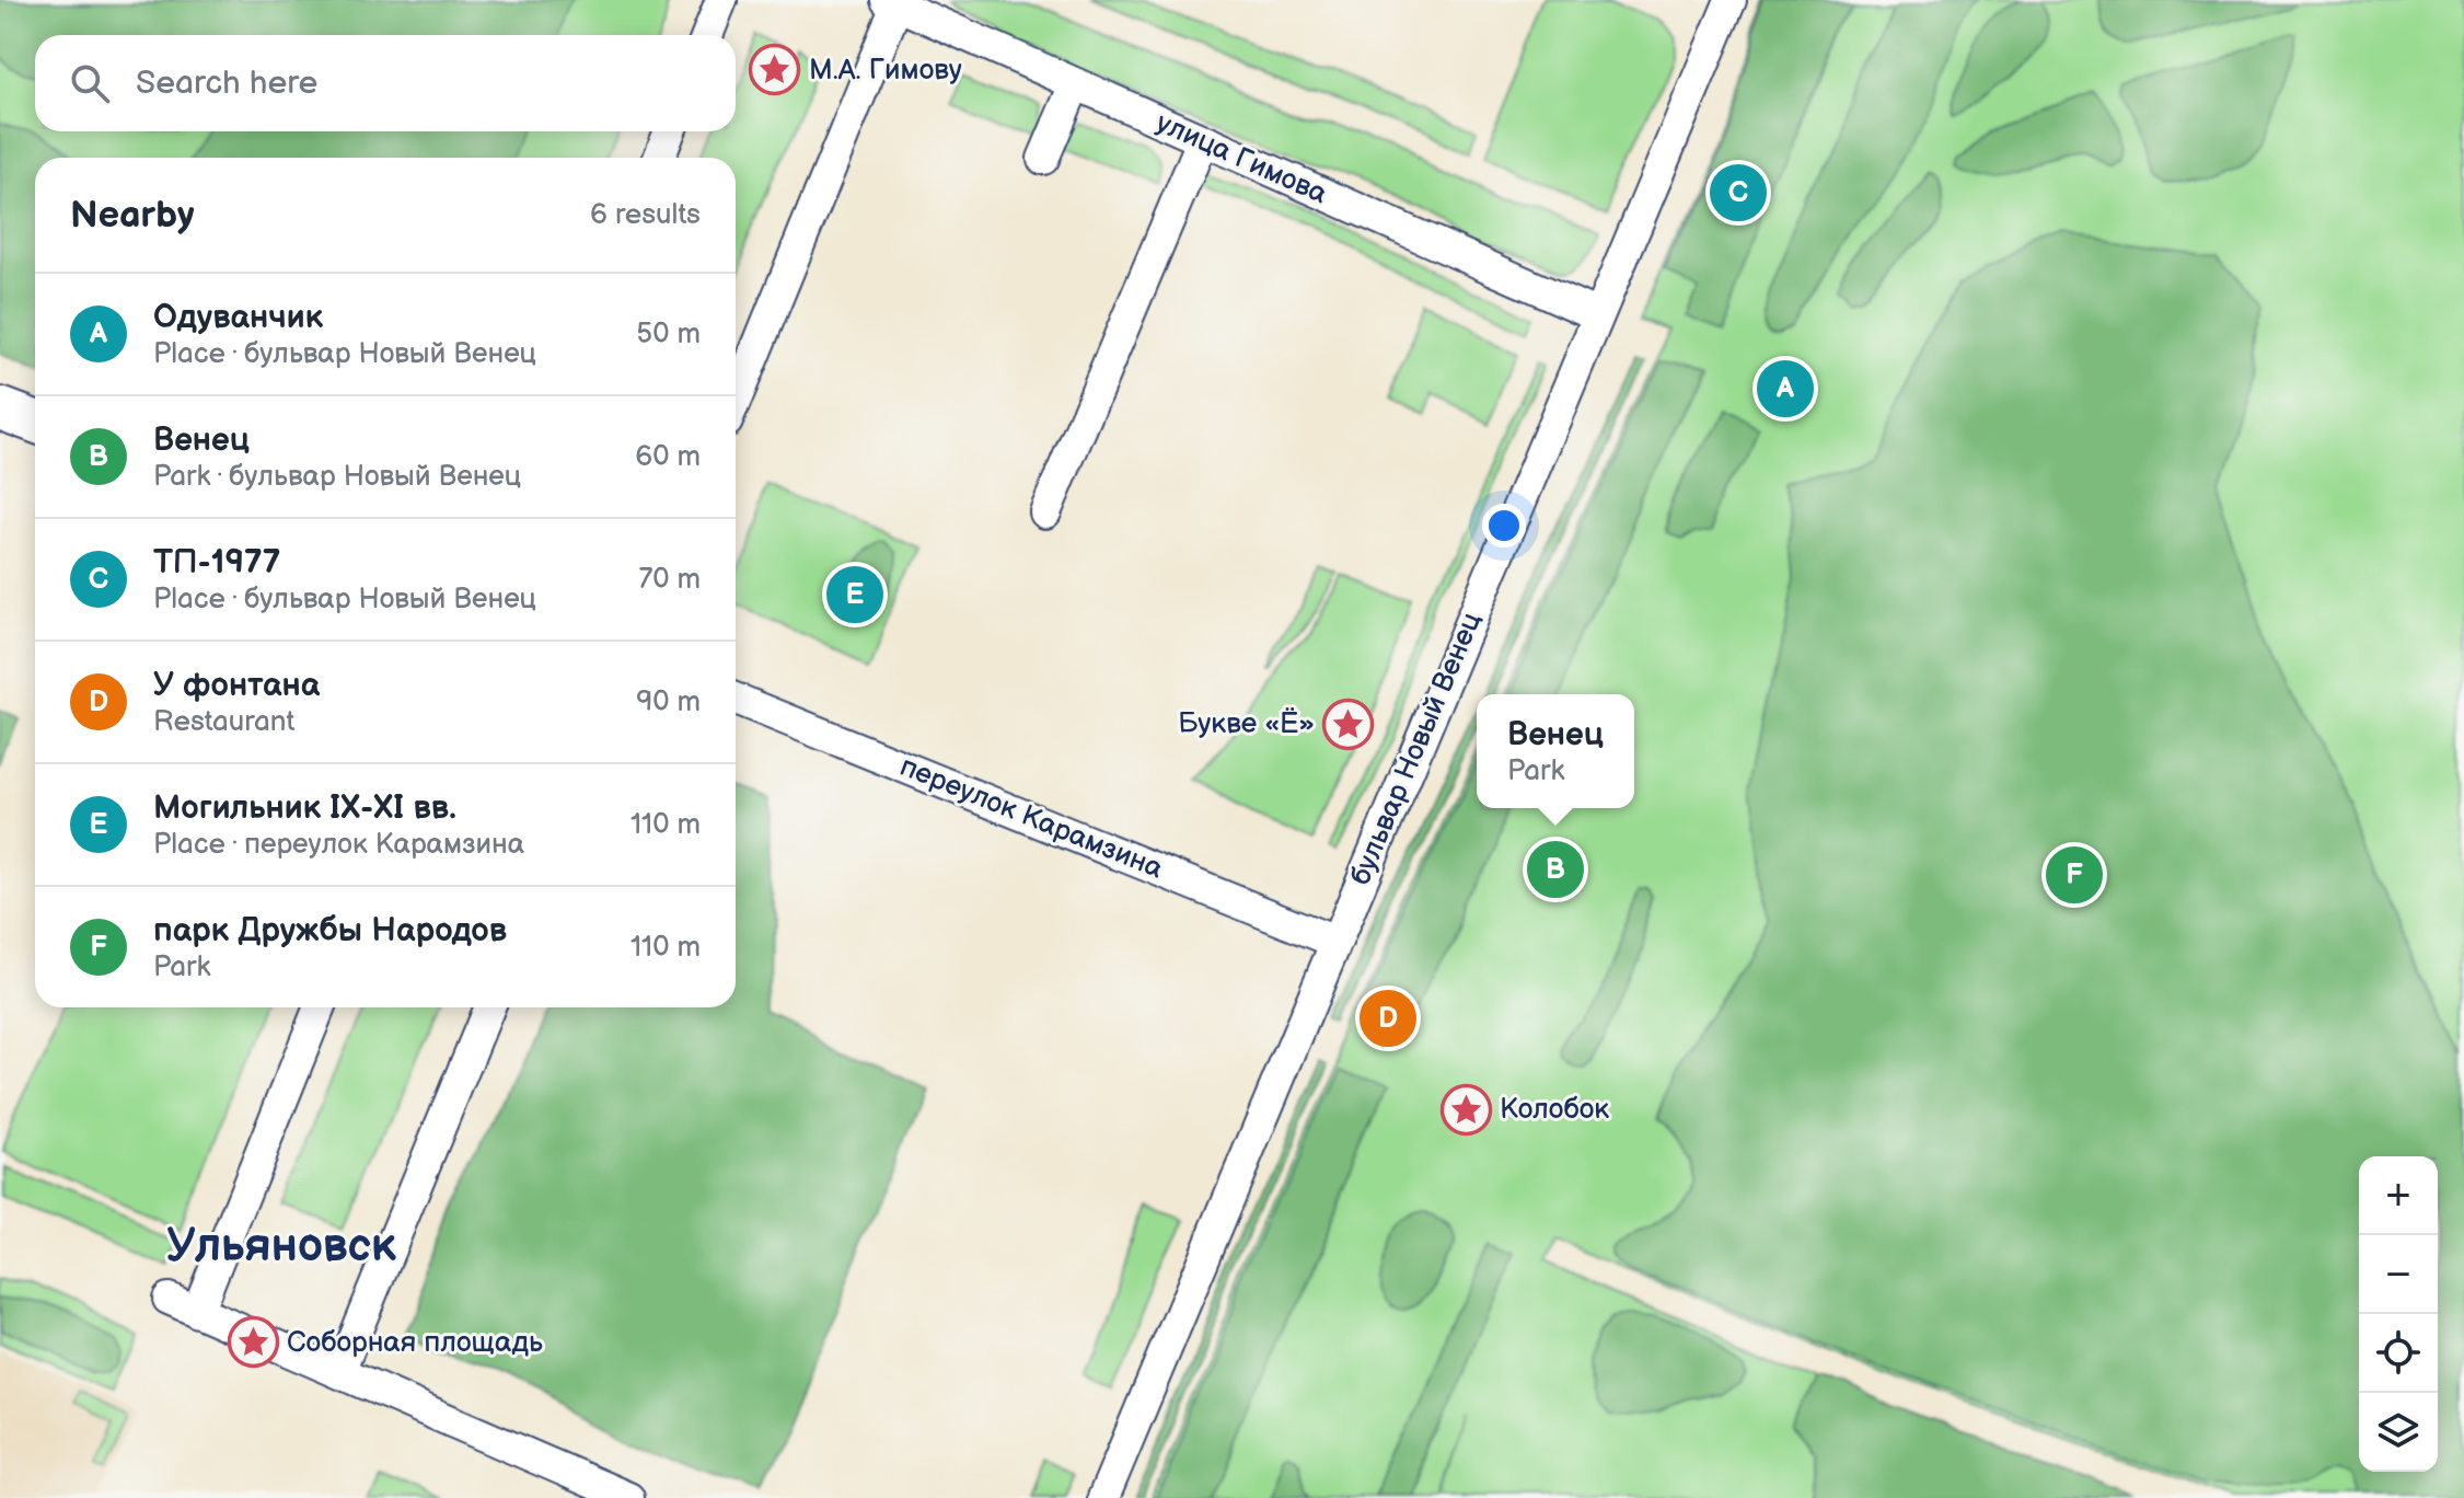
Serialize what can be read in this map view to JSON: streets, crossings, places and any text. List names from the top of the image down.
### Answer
{
  "streets": {
    "street": ["улица Гимова", "бульвар Новый Венец", "переулок Карамзина"]
  },
  "crossings": [
    ["улица Гимова", "бульвар Новый Венец"],
    ["бульвар Новый Венец", "переулок Карамзина"]
  ],
  "districts": ["Ульяновск"],
  "places": {
    "place": [
      "М.А. Гимову",
      "Букве «Ё»",
      "Колобок",
      "Соборная площадь"
    ]
  },
  "page": {
    "search": "Search here",
    "heading": ["Nearby", "6 results"],
    "pins": [
      "C",
      "A",
      "E",
      "B",
      "F",
      "D"
    ],
    "list": [
      {
        "mark": "A",
        "name": "Одуванчик",
        "note": "Place · бульвар Новый Венец",
        "value": "50 m"
      },
      {
        "mark": "B",
        "name": "Венец",
        "note": "Park · бульвар Новый Венец",
        "value": "60 m"
      },
      {
        "mark": "C",
        "name": "ТП-1977",
        "note": "Place · бульвар Новый Венец",
        "value": "70 m"
      },
      {
        "mark": "D",
        "name": "У фонтана",
        "note": "Restaurant",
        "value": "90 m"
      },
      {
        "mark": "E",
        "name": "Могильник IX-XI вв.",
        "note": "Place · переулок Карамзина",
        "value": "110 m"
      },
      {
        "mark": "F",
        "name": "парк Дружбы Народов",
        "note": "Park",
        "value": "110 m"
      }
    ],
    "popup": ["Венец", "Park"],
    "map_buttons": ["+", "−"]
  }
}
